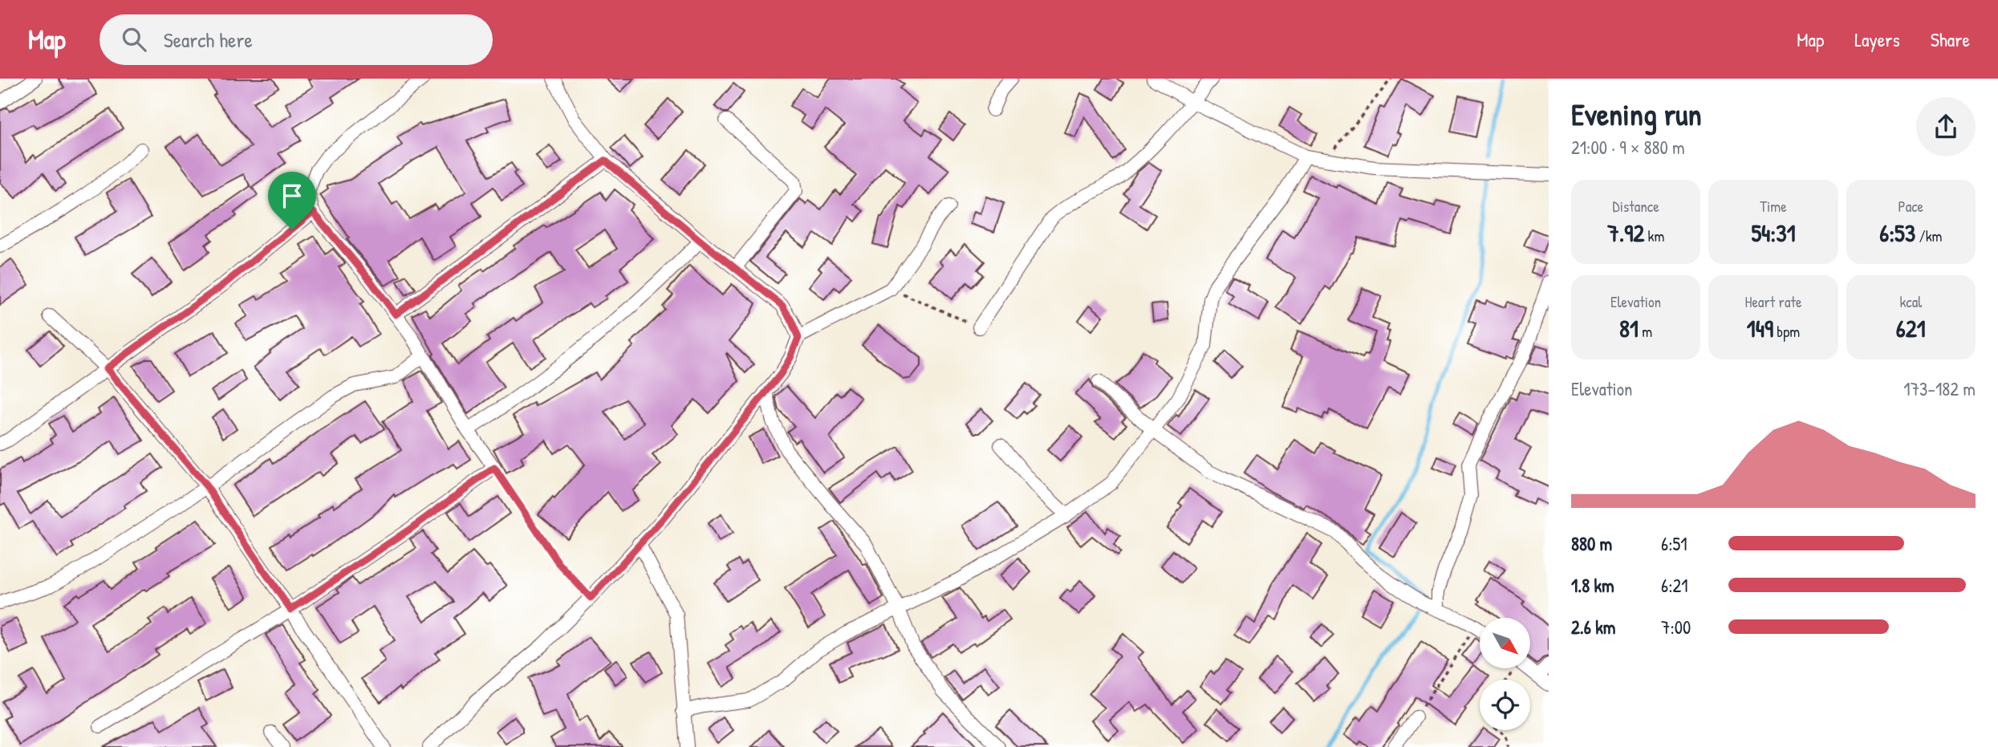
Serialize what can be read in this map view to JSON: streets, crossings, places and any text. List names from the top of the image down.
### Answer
{
  "north": "bottom right",
  "page": {
    "header": "Map",
    "search": "Search here",
    "nav": ["Map", "Layers", "Share"],
    "heading": ["Evening run", "21:00 · 9 × 880 m"],
    "stats": [
      ["Distance", "7.92 km"],
      ["Time", "54:31"],
      ["Pace", "6:53 /km"],
      ["Elevation", "81 m"],
      ["Heart rate", "149 bpm"],
      ["kcal", "621"]
    ],
    "chart": ["Elevation", "173–182 m"],
    "list": [
      {
        "name": "880 m",
        "note": "6:51"
      },
      {
        "name": "1.8 km",
        "note": "6:21"
      },
      {
        "name": "2.6 km",
        "note": "7:00"
      }
    ]
  }
}
